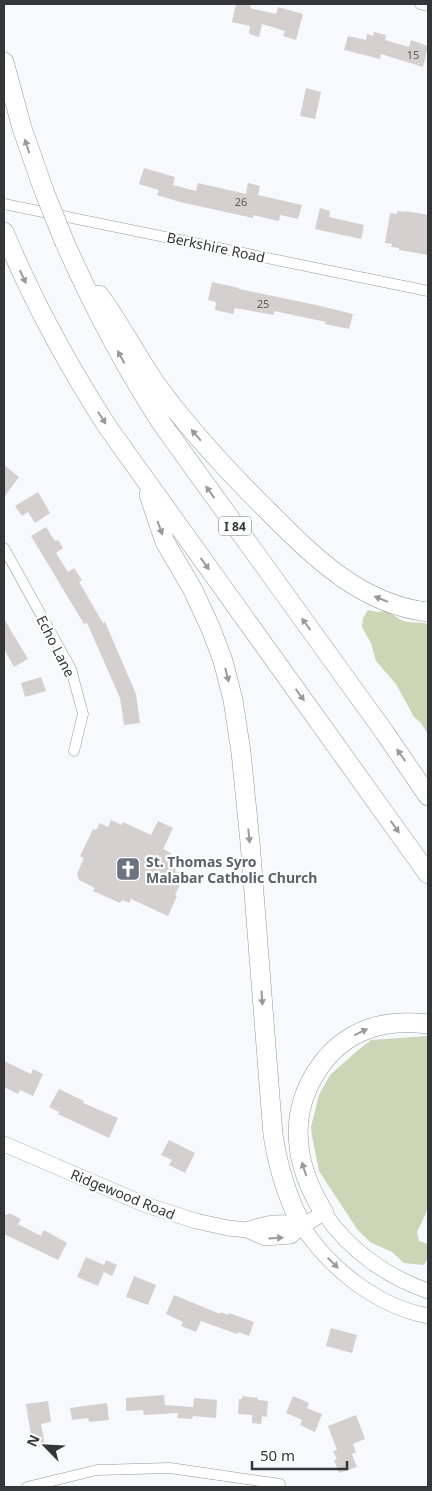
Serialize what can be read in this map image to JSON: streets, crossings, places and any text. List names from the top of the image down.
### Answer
{
  "streets": {
    "highway": ["I 84"],
    "main road": ["Ridgewood Road"],
    "street": ["Berkshire Road", "Echo Lane"]
  },
  "places": {
    "church": ["St. Thomas Syro Malabar Catholic Church"]
  },
  "house_numbers": ["15", "26", "25"],
  "scale_bar": "50 m",
  "north": "top left"
}
